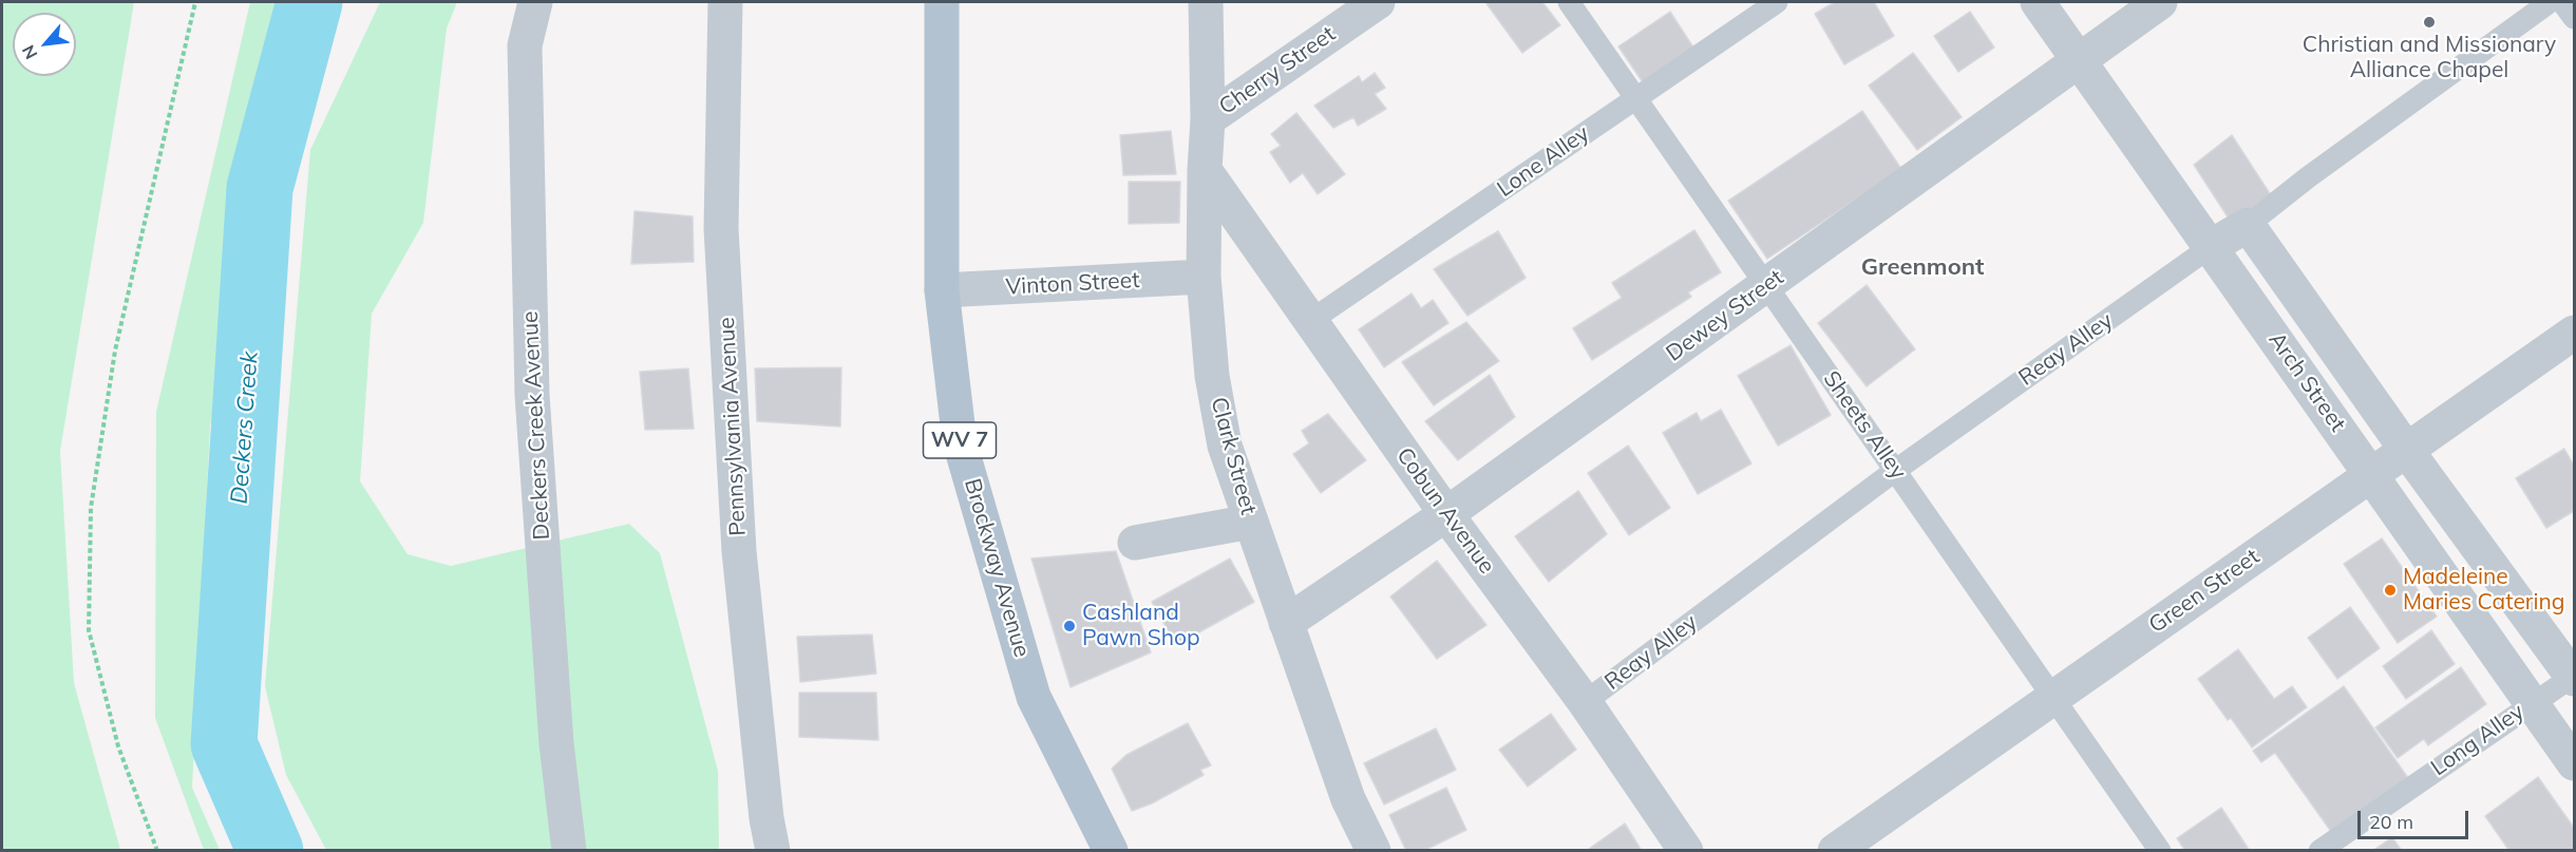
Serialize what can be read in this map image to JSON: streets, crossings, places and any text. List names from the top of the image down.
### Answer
{
  "streets": {
    "main road": ["WV 7", "Brockway Avenue"],
    "street": [
      "Cherry Street",
      "Vinton Street",
      "Dewey Street",
      "Reay Alley",
      "Arch Street",
      "Deckers Creek Avenue",
      "Pennsylvania Avenue",
      "Clark Street",
      "Cobun Avenue",
      "Green Street"
    ],
    "lane": ["Lone Alley", "Sheets Alley", "Long Alley"]
  },
  "crossings": [
    ["Cherry Street", "Clark Street"],
    ["Lone Alley", "Sheets Alley"],
    ["Lone Alley", "Cobun Avenue"],
    ["Vinton Street", "Clark Street"],
    ["Vinton Street", "Brockway Avenue"],
    ["Dewey Street", "Arch Street"],
    ["Dewey Street", "Sheets Alley"],
    ["Dewey Street", "Clark Street"],
    ["Dewey Street", "Cobun Avenue"],
    ["Reay Alley", "Arch Street"],
    ["Reay Alley", "Sheets Alley"],
    ["Reay Alley", "Cobun Avenue"],
    ["Arch Street", "Green Street"],
    ["Arch Street", "Long Alley"],
    ["Sheets Alley", "Green Street"],
    ["Clark Street", "Cobun Avenue"]
  ],
  "districts": ["Greenmont"],
  "water": ["Deckers Creek"],
  "places": ["Christian and Missionary Alliance Chapel", "Madeleine Maries Catering", "Cashland Pawn Shop"],
  "scale_bar": "20 m",
  "north": "bottom left"
}
